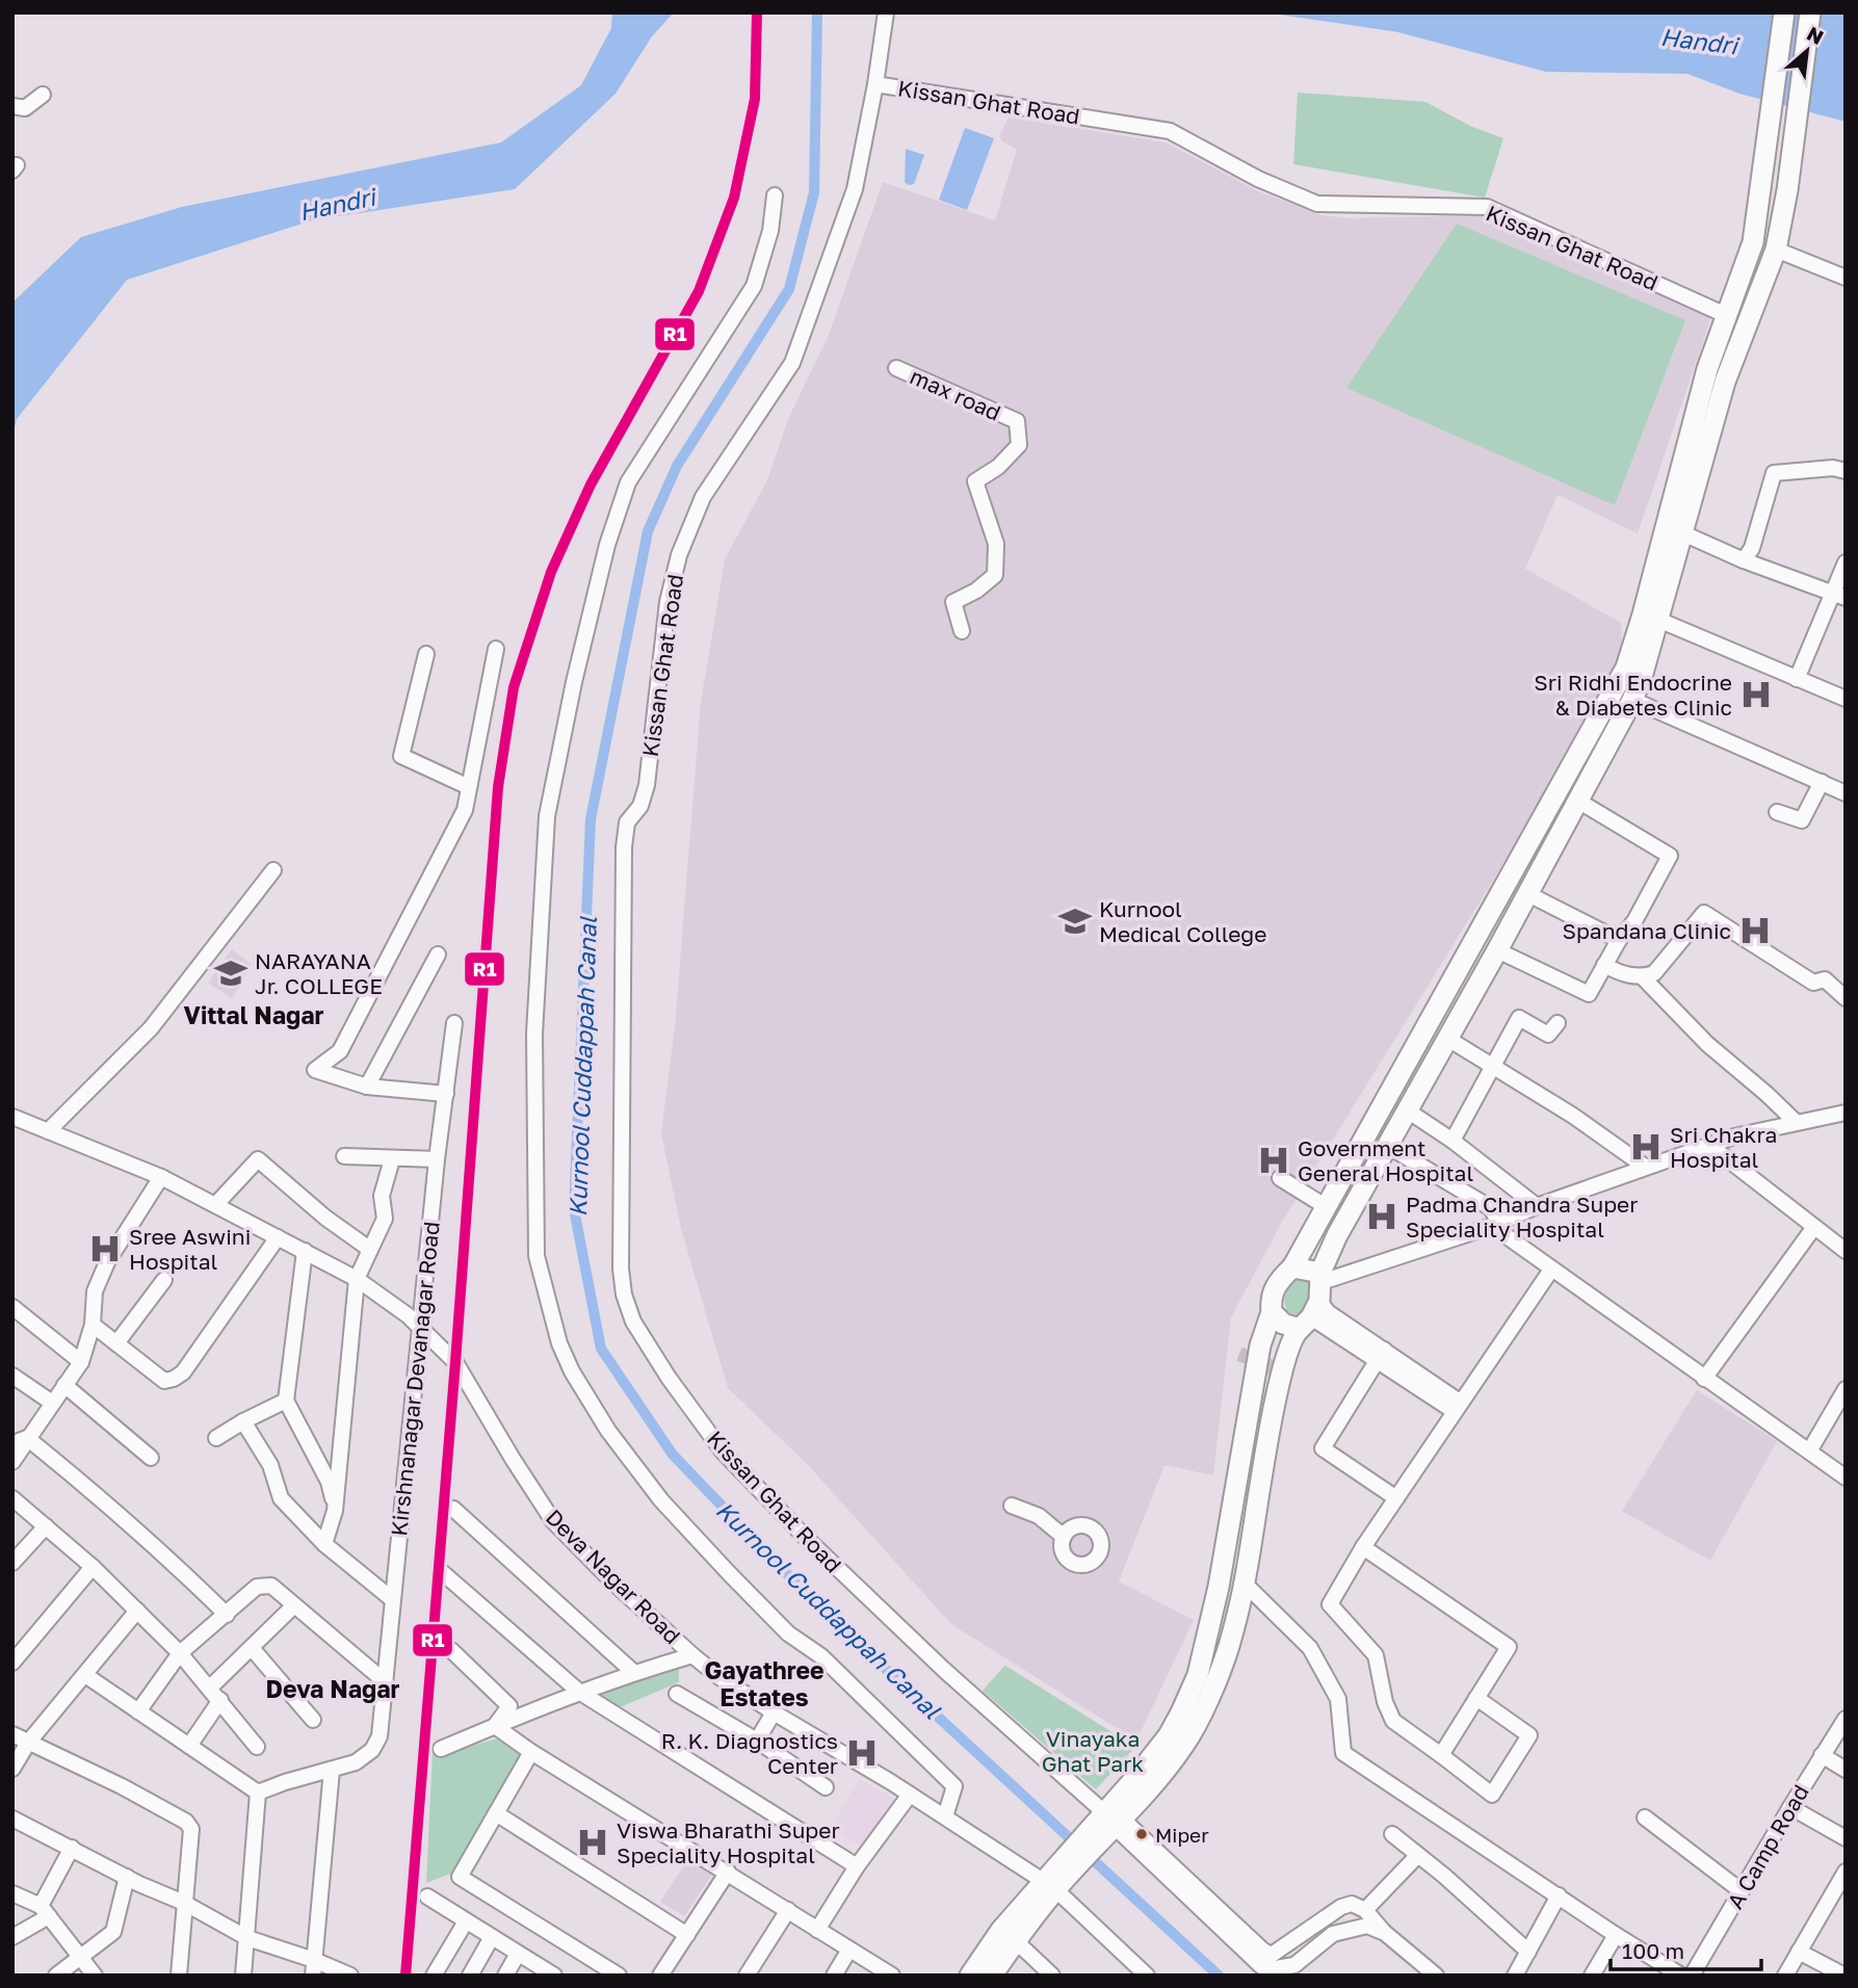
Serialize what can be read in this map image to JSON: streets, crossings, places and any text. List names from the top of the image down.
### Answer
{
  "streets": {
    "street": [
      "Kissan Ghat Road",
      "max road",
      "Kirshnanagar Devanagar Road",
      "Deva Nagar Road",
      "A Camp Road"
    ]
  },
  "crossings": [
    ["Kirshnanagar Devanagar Road", "Deva Nagar Road"]
  ],
  "districts": ["Vittal Nagar", "Gayathree Estates", "Deva Nagar"],
  "water": ["Handri", "Kurnool Cuddappah Canal"],
  "parks": ["Vinayaka Ghat Park"],
  "places": {
    "hospital": [
      "Sri Ridhi Endocrine & Diabetes Clinic",
      "Spandana Clinic",
      "Sri Chakra Hospital",
      "Government General Hospital",
      "Padma Chandra Super Speciality Hospital",
      "Sree Aswini Hospital",
      "R. K. Diagnostics Center",
      "Viswa Bharathi Super Speciality Hospital"
    ],
    "school or university": ["Kurnool Medical College", "NARAYANA Jr. COLLEGE"],
    "other": ["Miper"]
  },
  "lines": ["transit line R1"],
  "scale_bar": "100 m",
  "north": "top right"
}
